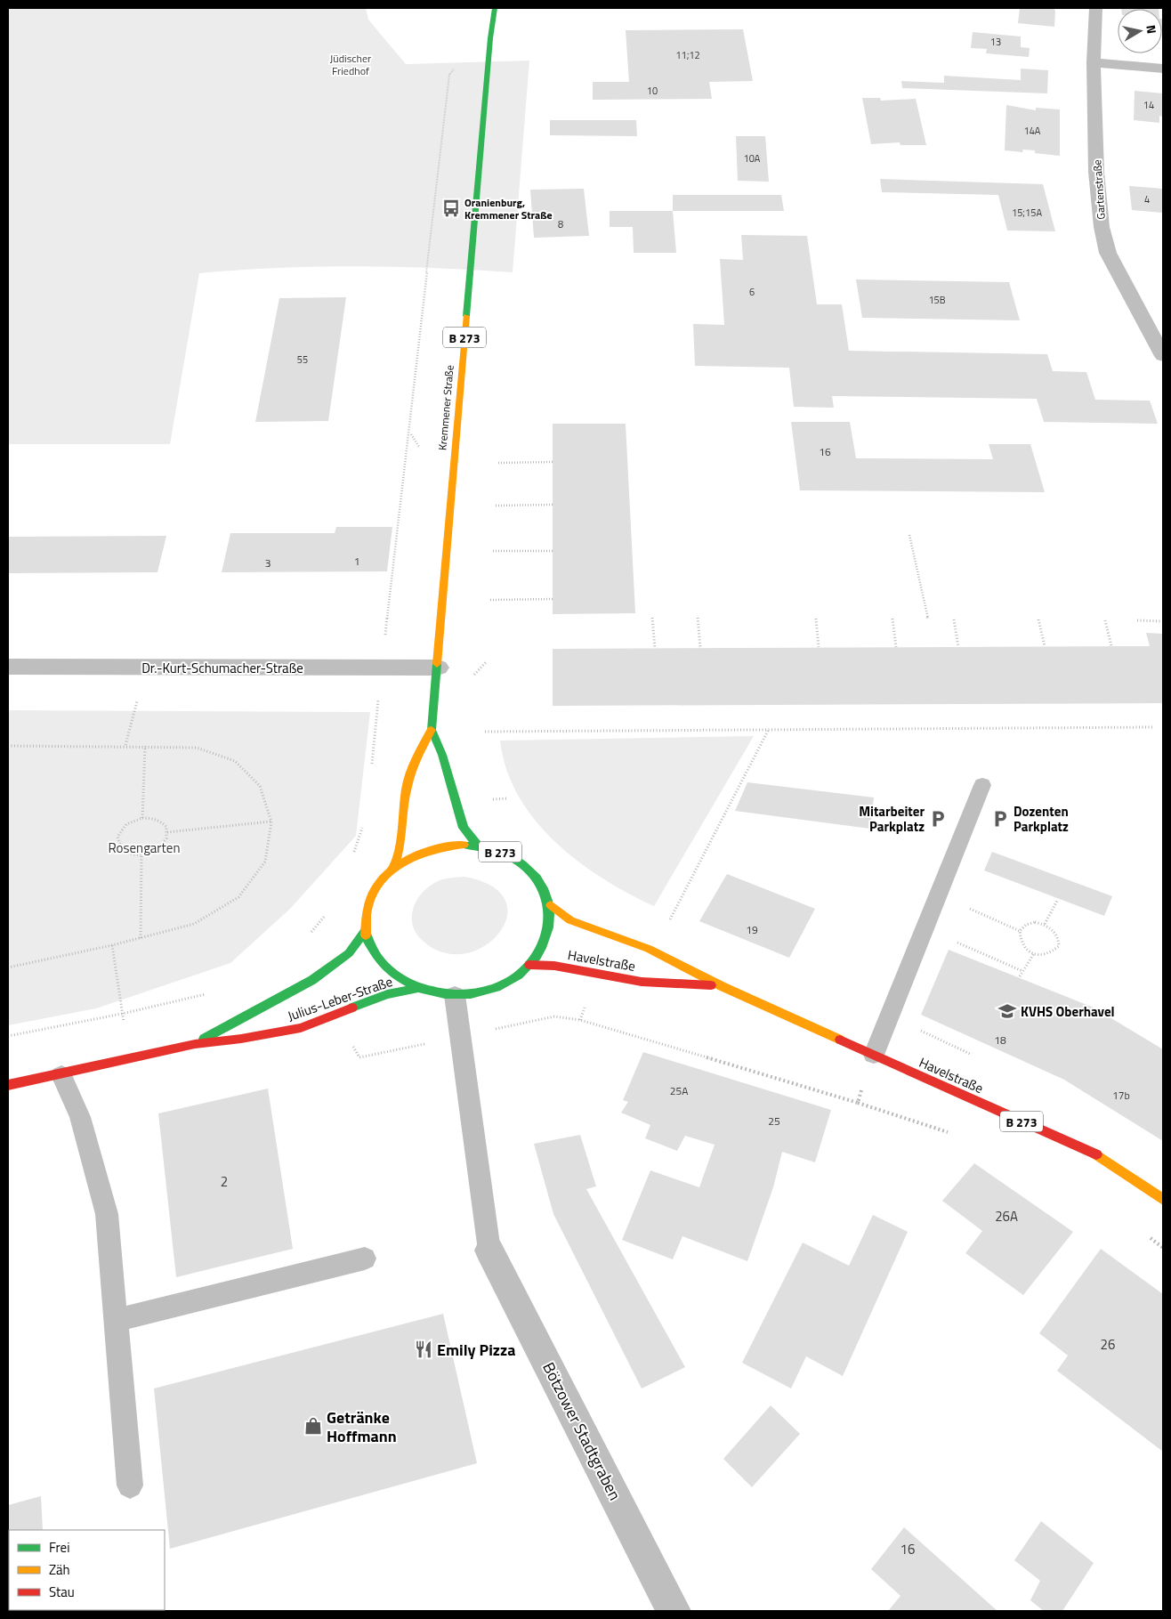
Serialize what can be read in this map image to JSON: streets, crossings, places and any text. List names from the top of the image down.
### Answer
{
  "streets": {
    "main road": [
      "B 273",
      "Kremmener Straße",
      "Havelstraße",
      "Julius-Leber-Straße"
    ],
    "street": ["Gartenstraße", "Dr.-Kurt-Schumacher-Straße", "Bötzower Stadtgraben"]
  },
  "crossings": [
    ["B 273", "Kremmener Straße"],
    ["B 273", "Havelstraße"],
    ["B 273", "Julius-Leber-Straße"],
    ["Kremmener Straße", "Dr.-Kurt-Schumacher-Straße"]
  ],
  "parks": ["Jüdischer Friedhof", "Rosengarten"],
  "places": {
    "bus stop": ["Oranienburg, Kremmener Straße"],
    "parking": ["Mitarbeiter Parkplatz", "Dozenten Parkplatz"],
    "school or university": ["KVHS Oberhavel"],
    "restaurant": ["Emily Pizza"],
    "shop": ["Getränke Hoffmann"]
  },
  "house_numbers": [
    "13",
    "11;12",
    "10",
    "14",
    "14A",
    "10A",
    "4",
    "15;15A",
    "8",
    "6",
    "15B",
    "55",
    "16",
    "1",
    "3",
    "19",
    "18",
    "25A",
    "17b",
    "25",
    "2",
    "26A",
    "26",
    "16"
  ],
  "legend": ["Frei", "Zäh", "Stau"],
  "north": "right"
}
